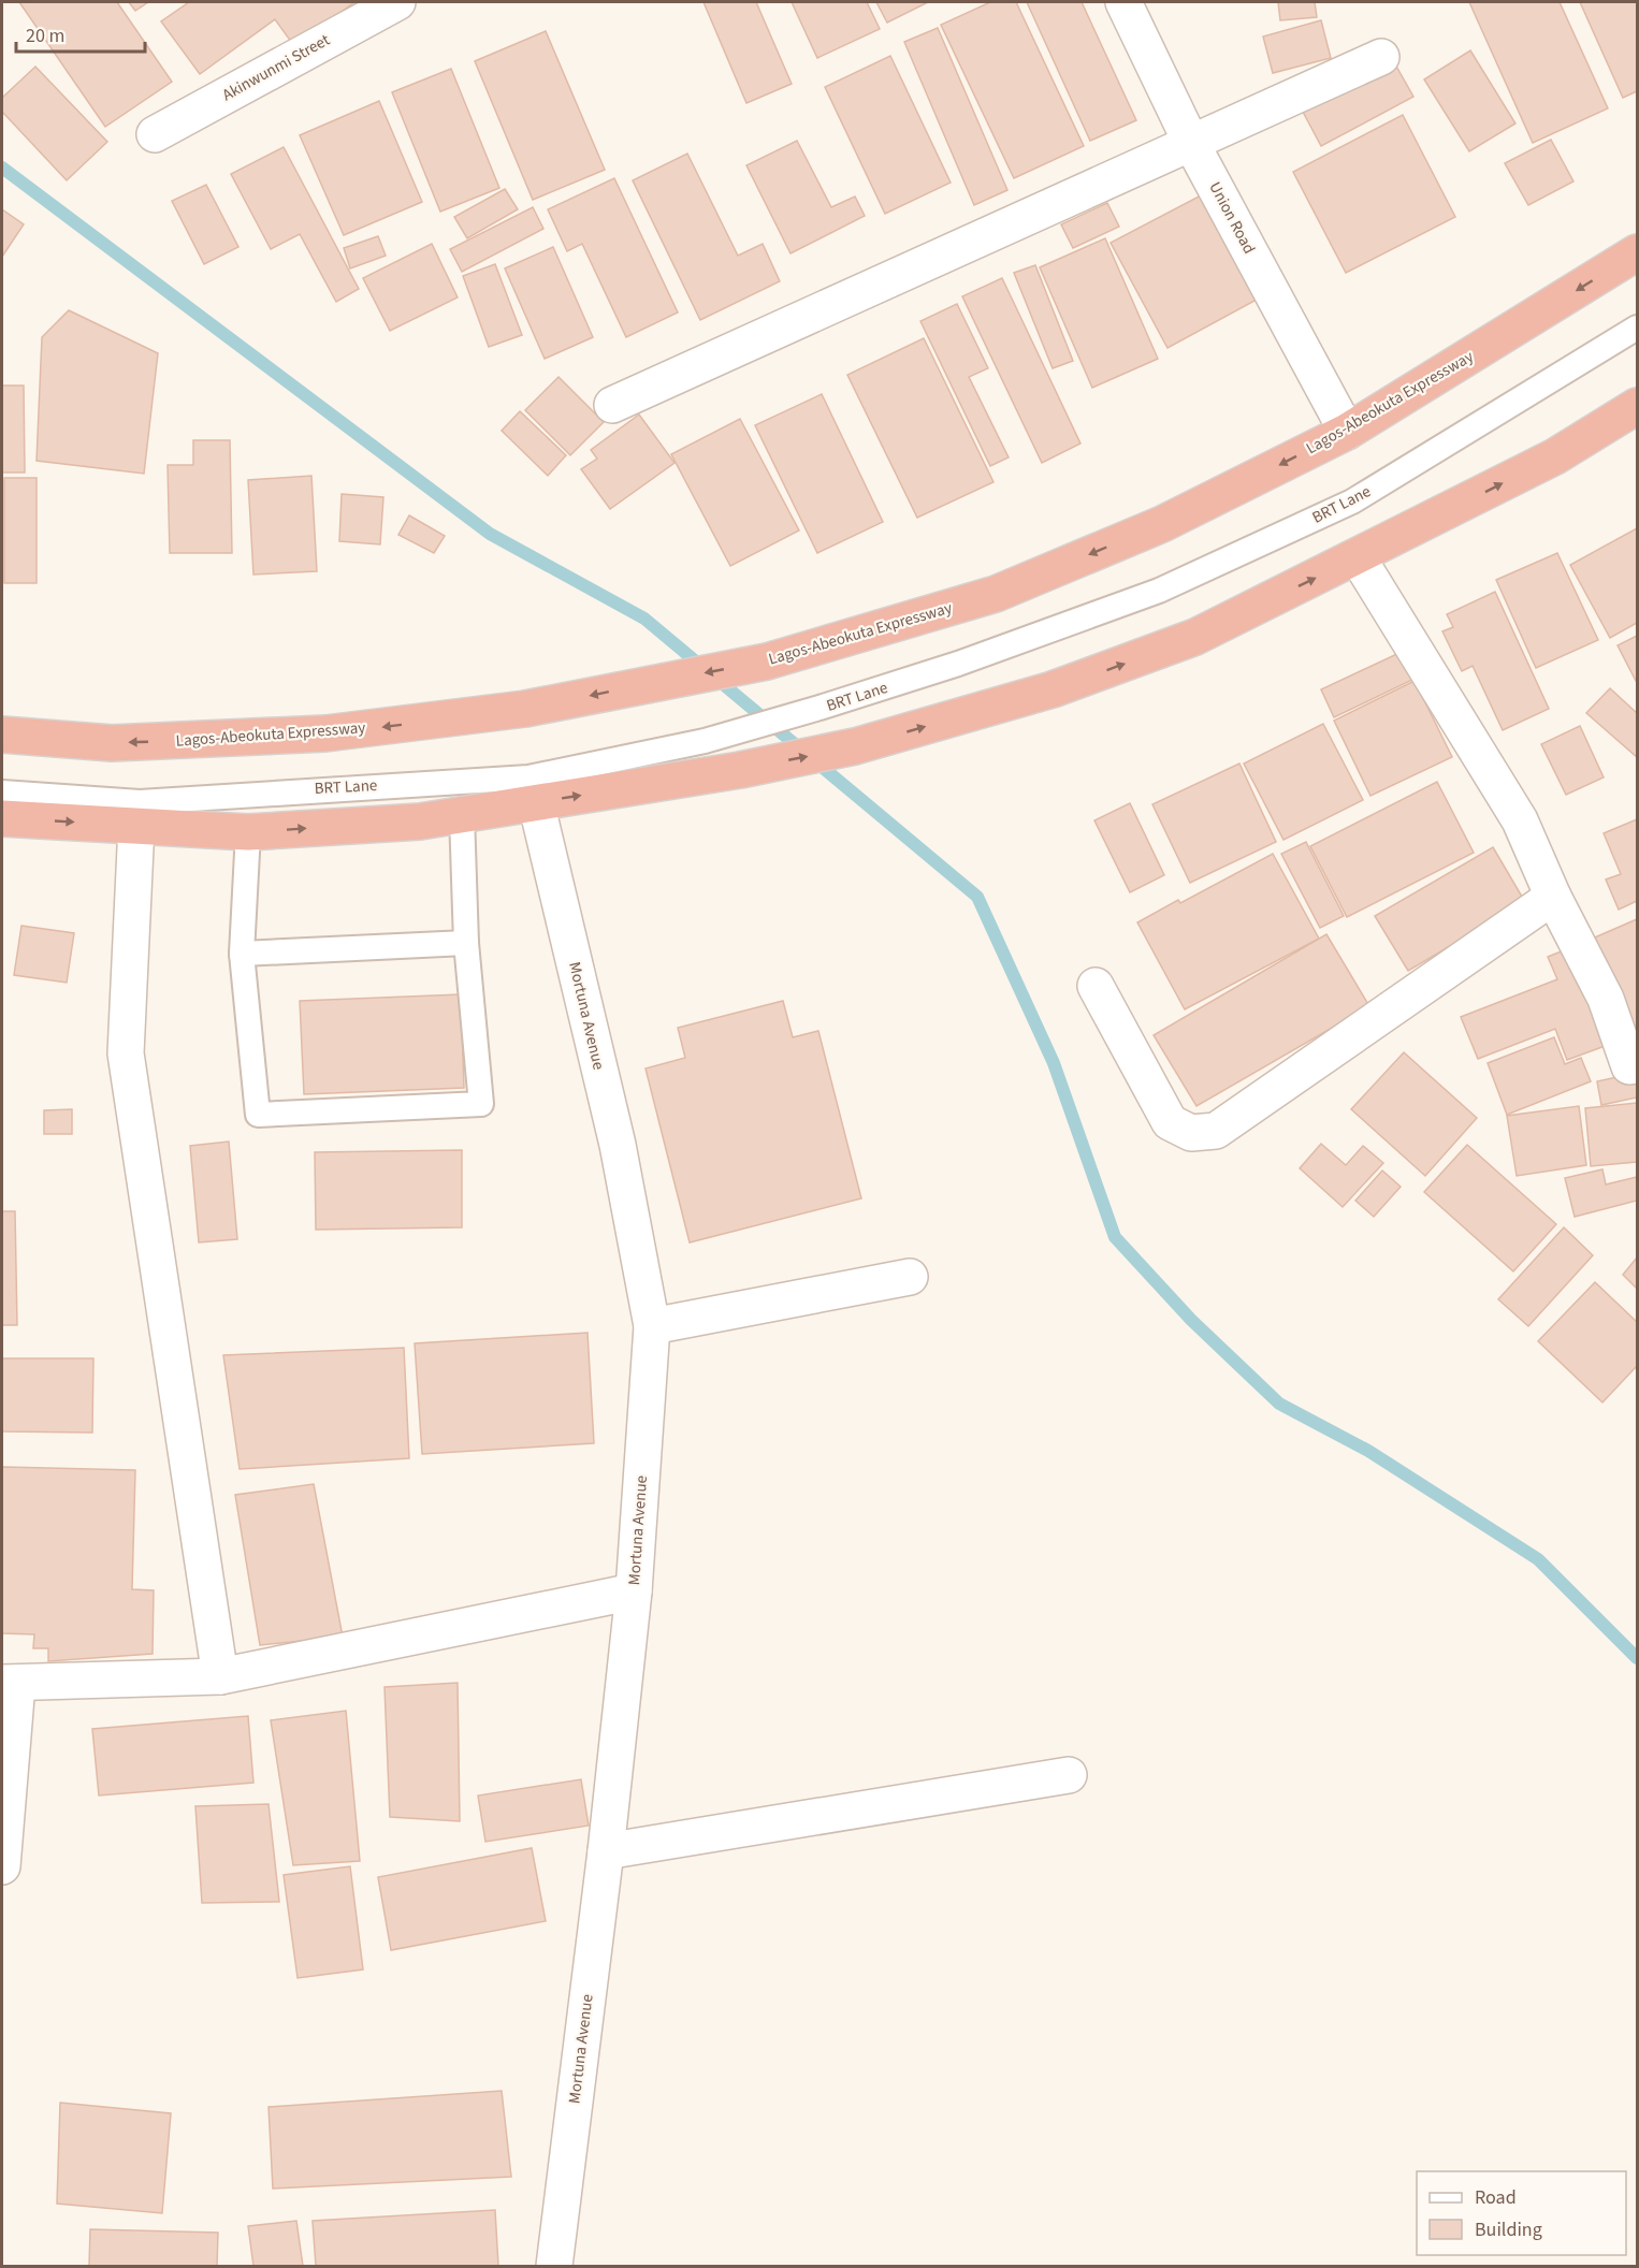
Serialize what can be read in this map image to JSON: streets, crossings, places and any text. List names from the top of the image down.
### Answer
{
  "streets": {
    "highway": ["Lagos-Abeokuta Expressway"],
    "street": ["Akinwunmi Street", "Union Road", "Mortuna Avenue"],
    "lane": ["BRT Lane"]
  },
  "crossings": [
    ["Union Road", "Lagos-Abeokuta Expressway"]
  ],
  "legend": ["Road", "Building"],
  "scale_bar": "20 m"
}
